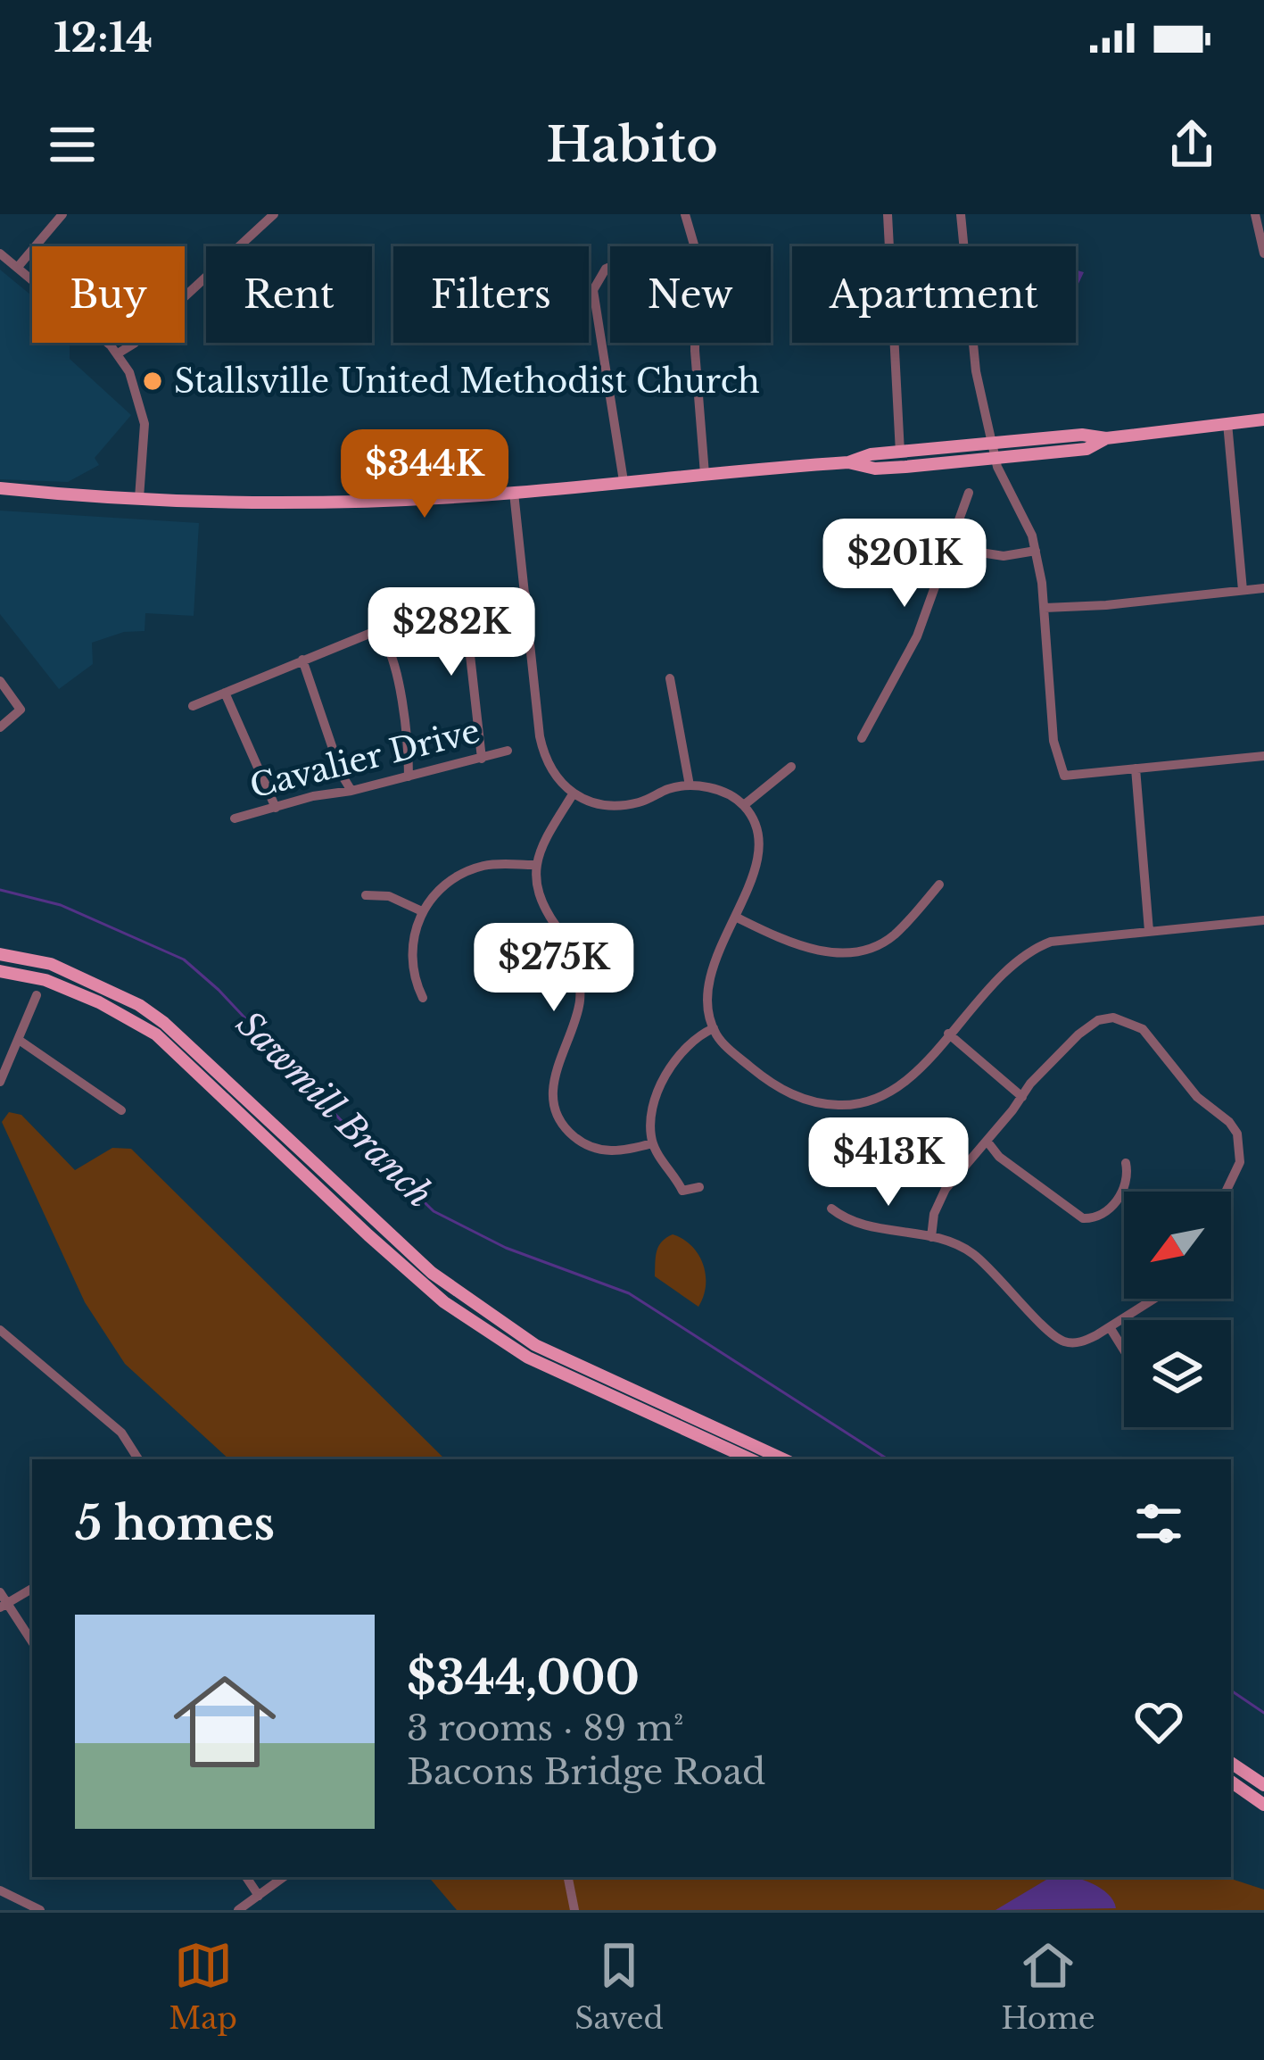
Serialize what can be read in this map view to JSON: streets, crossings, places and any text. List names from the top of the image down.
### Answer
{
  "streets": {
    "street": ["Cavalier Drive"]
  },
  "water": ["Sawmill Branch"],
  "places": ["Stallsville United Methodist Church"],
  "north": "bottom left",
  "page": {
    "status": "12:14",
    "header": "Habito",
    "chip": [
      "Buy",
      "Rent",
      "Filters",
      "New",
      "Apartment"
    ],
    "price": [
      "$344K",
      "$201K",
      "$282K",
      "$275K",
      "$413K"
    ],
    "heading": "5 homes",
    "list": [
      {
        "name": "$344,000",
        "note": "3 rooms · 89 m² · Bacons Bridge Road"
      }
    ],
    "tabs": ["Map", "Saved", "Home"]
  }
}
